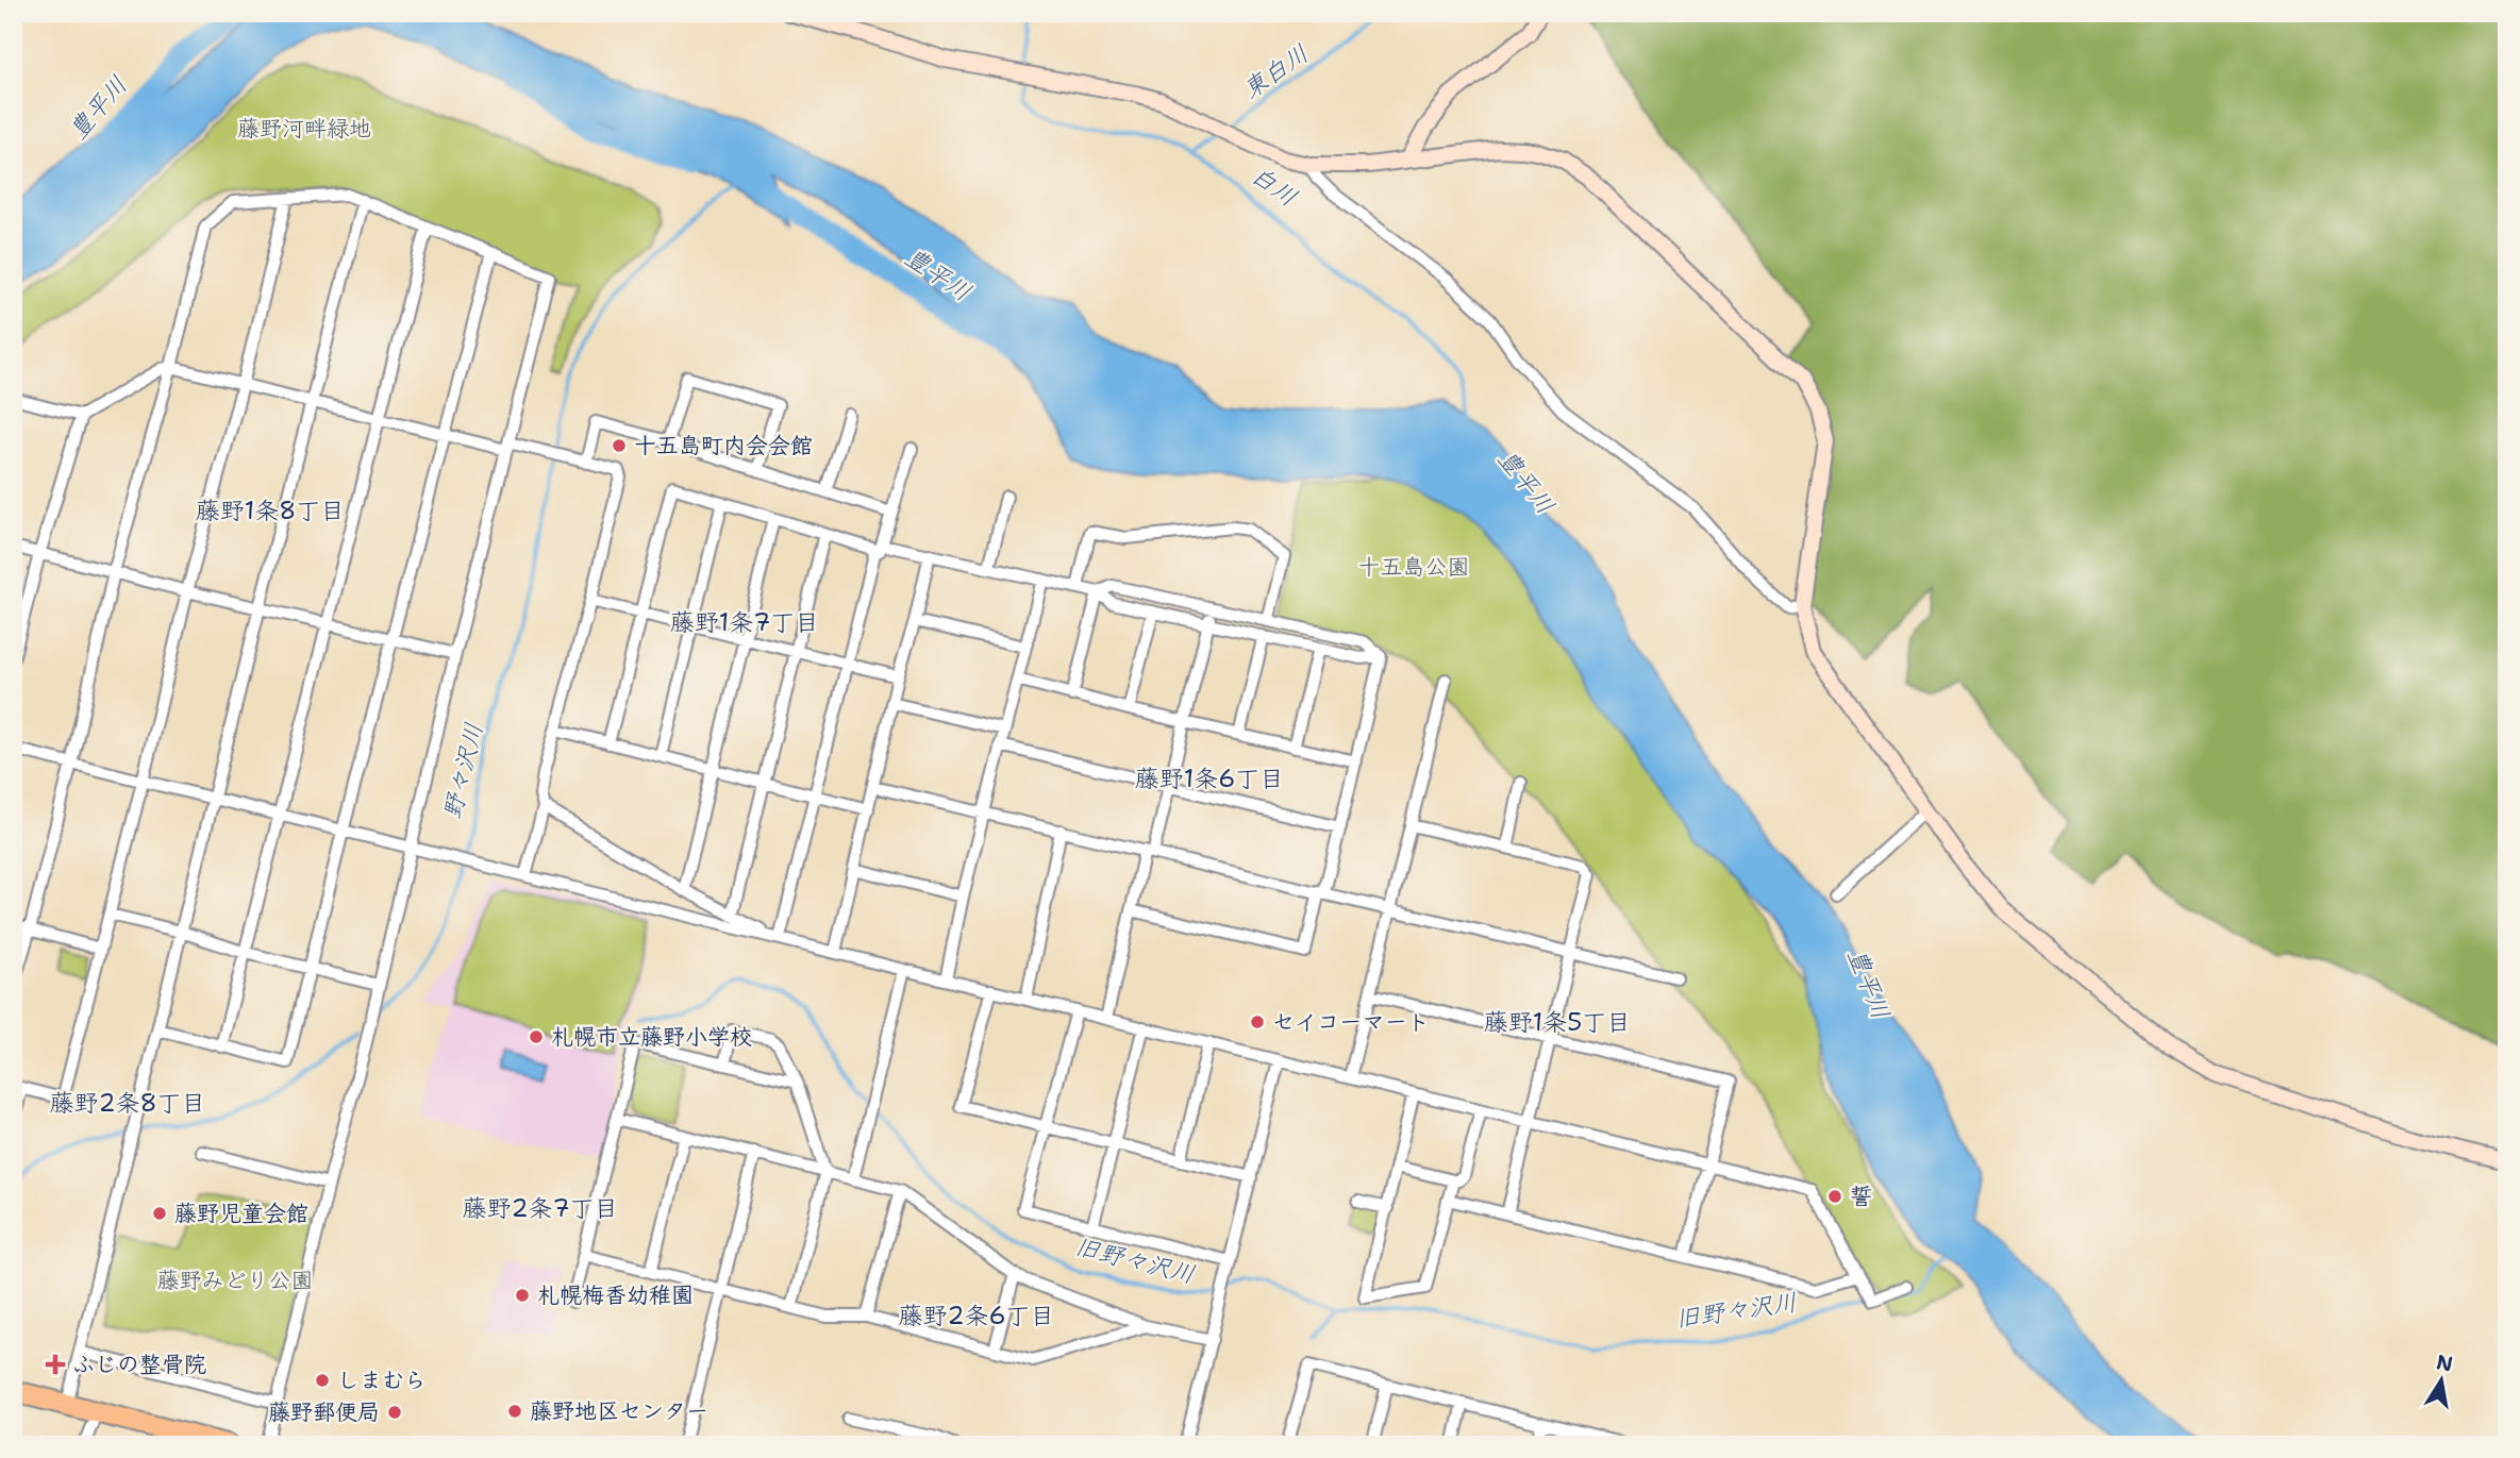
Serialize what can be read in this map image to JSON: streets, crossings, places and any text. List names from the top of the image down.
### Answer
{
  "districts": [
    "藤野1条8丁目",
    "藤野1条7丁目",
    "藤野1条6丁目",
    "藤野1条5丁目",
    "藤野2条8丁目",
    "藤野2条7丁目",
    "藤野2条6丁目"
  ],
  "water": [
    "東白川",
    "豊平川",
    "白川",
    "野々沢川",
    "旧野々沢川"
  ],
  "parks": ["藤野河畔緑地", "十五島公園", "藤野みどり公園"],
  "places": {
    "other": [
      "十五島町内会会館",
      "セイコーマート",
      "札幌市立藤野小学校",
      "誓",
      "藤野児童会館",
      "札幌梅香幼稚園",
      "しまむら",
      "藤野地区センター",
      "藤野郵便局"
    ],
    "health": ["ふじの整骨院"]
  },
  "north": "top"
}
